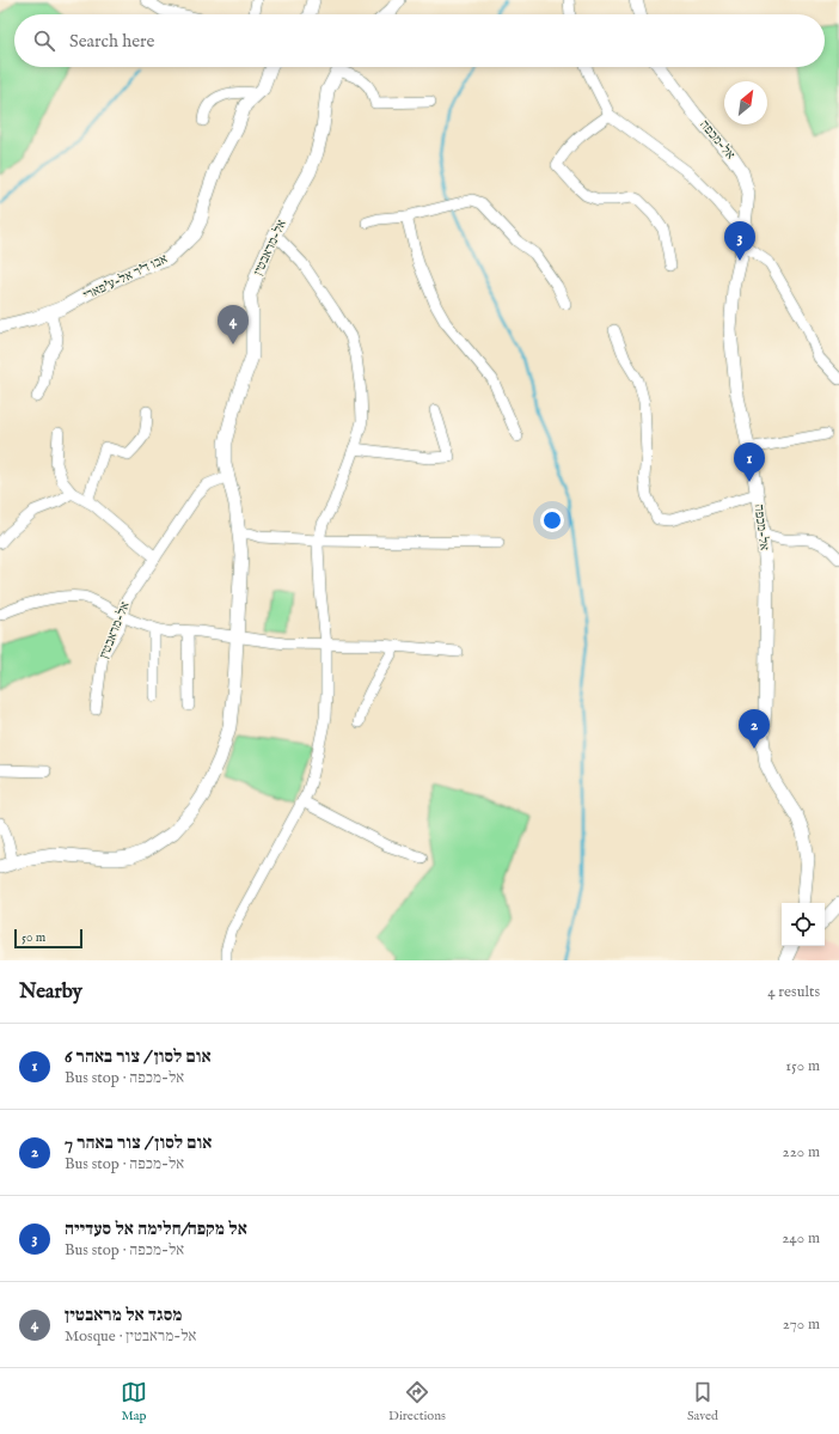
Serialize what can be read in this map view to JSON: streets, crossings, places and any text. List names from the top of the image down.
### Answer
{
  "streets": {
    "street": ["אל-מכפה", "אל-מראבטין", "אבו ד'ר אל-ע'פארי"]
  },
  "scale_bar": "50 m",
  "north": "top right",
  "page": {
    "search": "Search here",
    "pins": [
      "3",
      "4",
      "1",
      "2"
    ],
    "scale": "50 m",
    "heading": ["Nearby", "4 results"],
    "list": [
      {
        "mark": "1",
        "name": "אום לסון / צור באהר 6",
        "note": "Bus stop · אל-מכפה",
        "value": "150 m"
      },
      {
        "mark": "2",
        "name": "אום לסון / צור באהר 7",
        "note": "Bus stop · אל-מכפה",
        "value": "220 m"
      },
      {
        "mark": "3",
        "name": "אל מקפה/חלימה אל סעדייה",
        "note": "Bus stop · אל-מכפה",
        "value": "240 m"
      },
      {
        "mark": "4",
        "name": "מסגד אל מראבטין",
        "note": "Mosque · אל-מראבטין",
        "value": "270 m"
      }
    ],
    "nav": ["Map", "Directions", "Saved"]
  }
}
